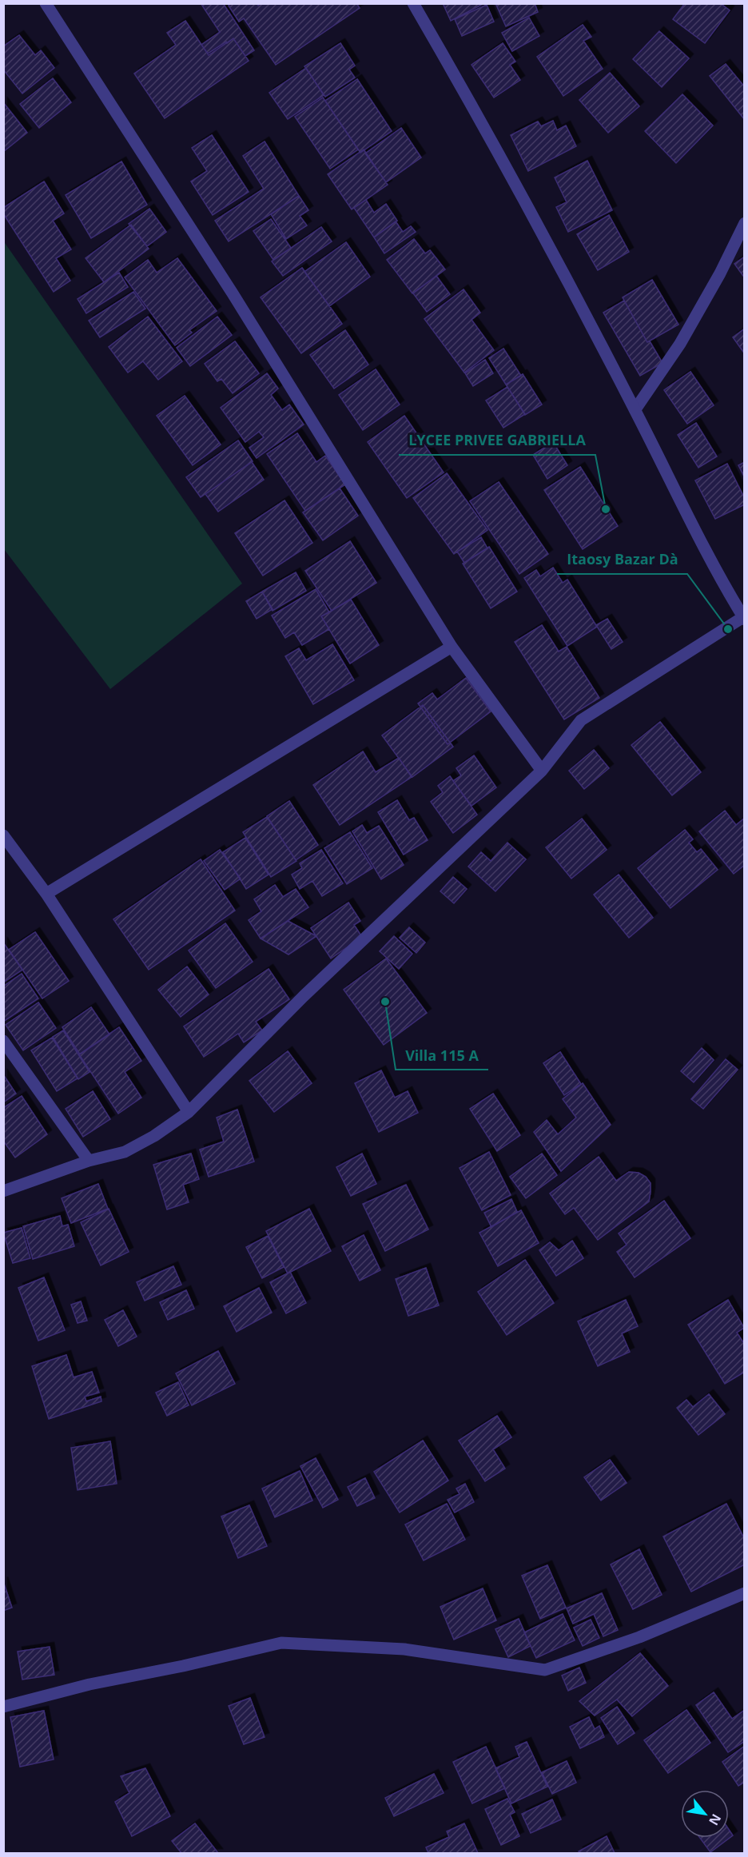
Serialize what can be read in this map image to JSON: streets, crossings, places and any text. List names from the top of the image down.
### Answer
{
  "places": ["LYCEE PRIVEE GABRIELLA", "Itaosy Bazar Dà", "Villa 115 A"],
  "north": "bottom right"
}
